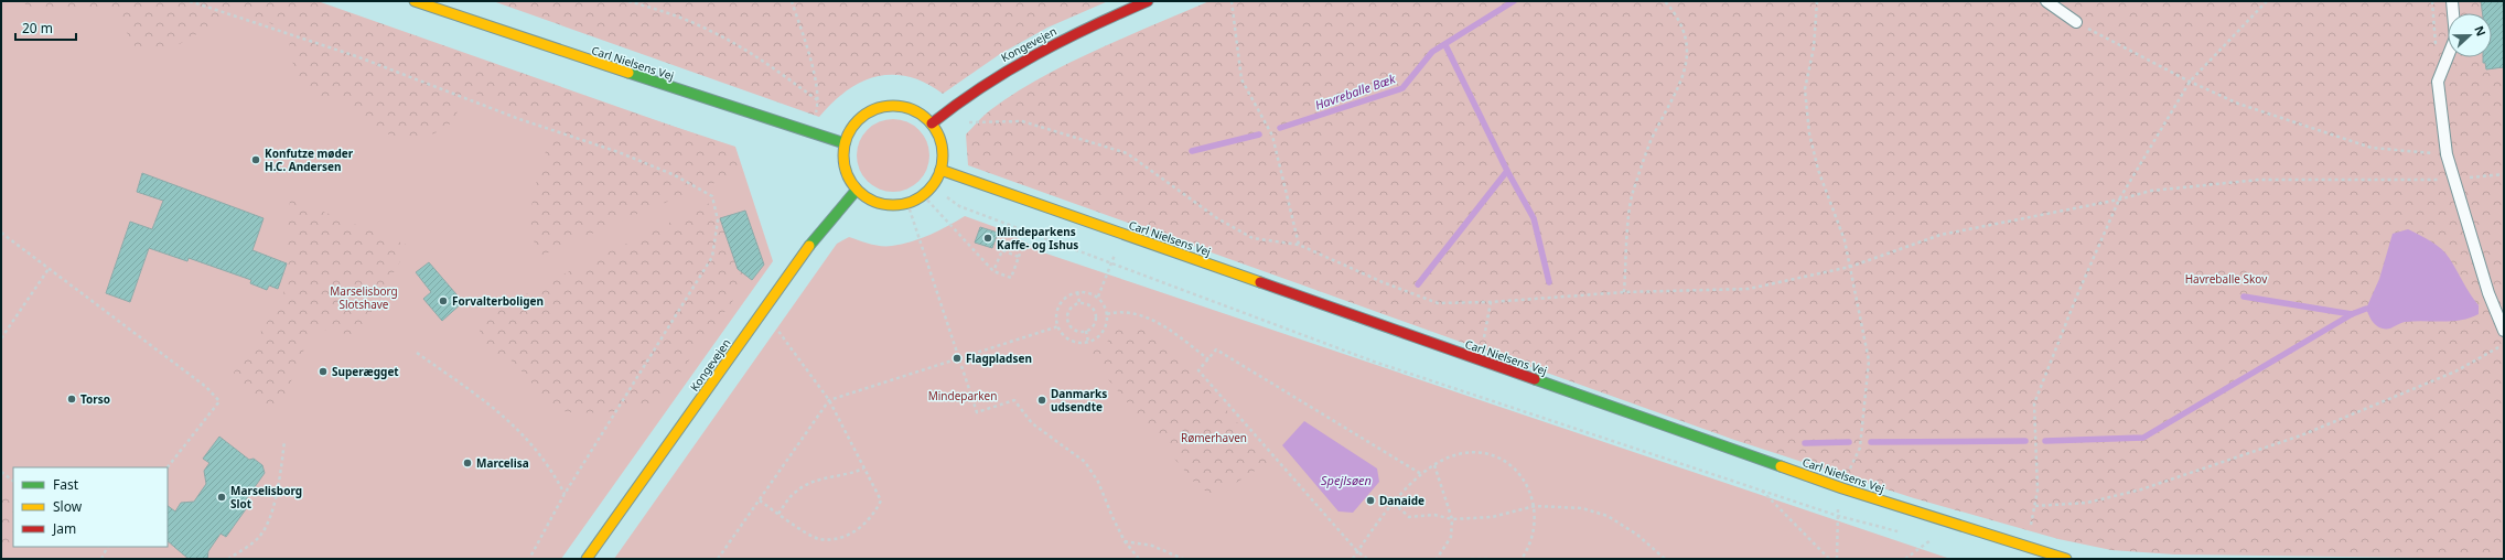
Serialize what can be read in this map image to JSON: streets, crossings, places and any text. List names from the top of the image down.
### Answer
{
  "streets": {
    "street": ["Kongevejen", "Carl Nielsens Vej"]
  },
  "crossings": [
    ["Kongevejen", "Carl Nielsens Vej"]
  ],
  "water": ["Havreballe Bæk", "Spejlsøen"],
  "parks": [
    "Havreballe Skov",
    "Marselisborg Slotshave",
    "Mindeparken",
    "Rømerhaven"
  ],
  "places": [
    "Konfutze møder H.C. Andersen",
    "Mindeparkens Kaffe- og Ishus",
    "Forvalterboligen",
    "Flagpladsen",
    "Superægget",
    "Torso",
    "Danmarks udsendte",
    "Marcelisa",
    "Marselisborg Slot",
    "Danaide"
  ],
  "legend": ["Fast", "Slow", "Jam"],
  "scale_bar": "20 m",
  "north": "right"
}
